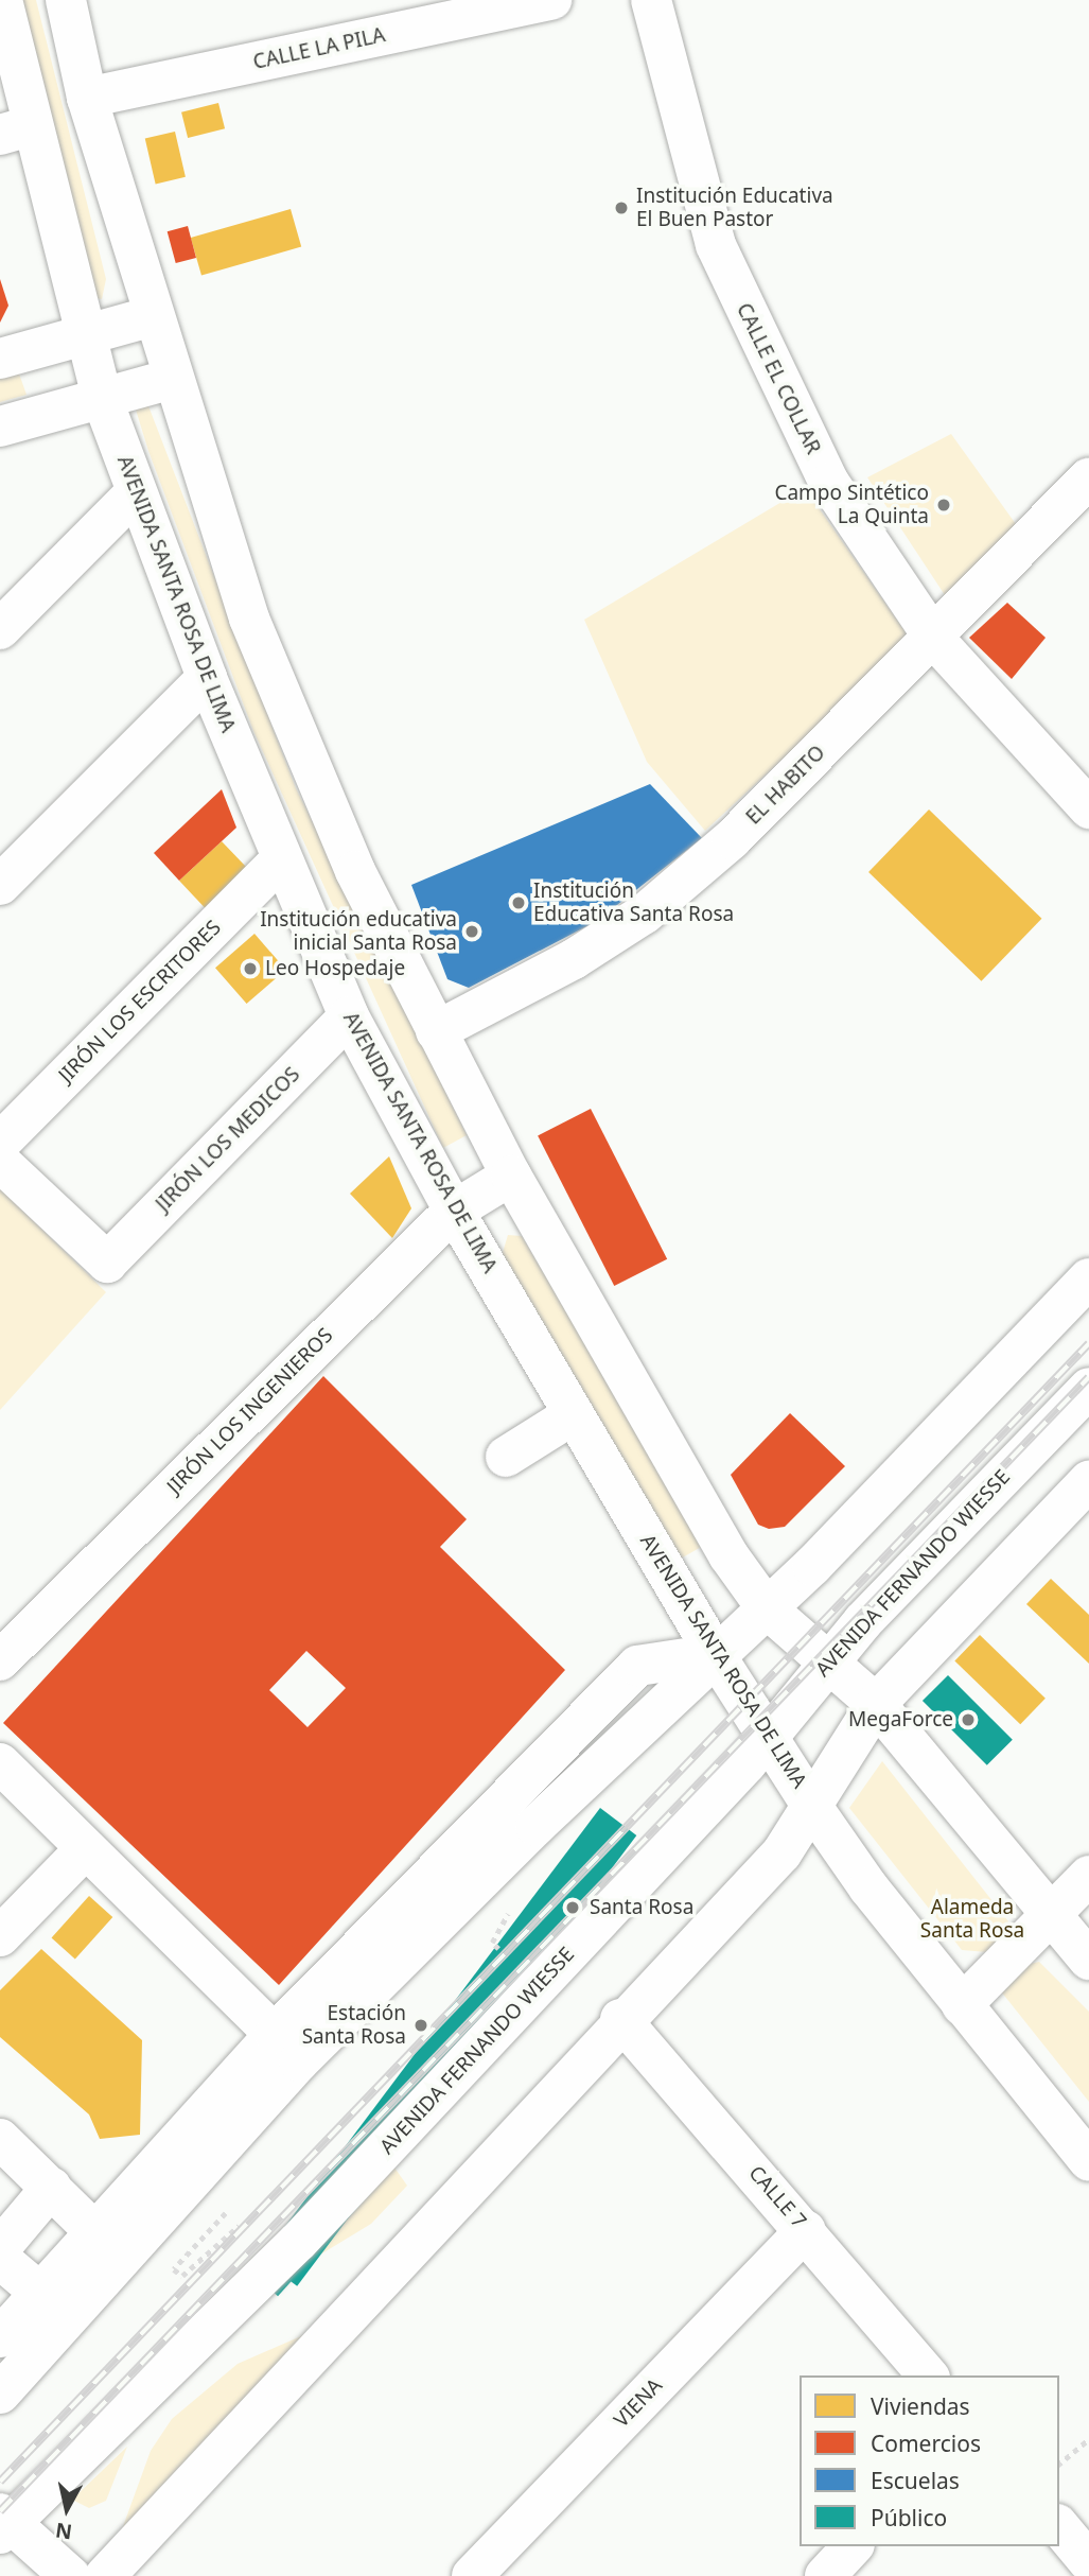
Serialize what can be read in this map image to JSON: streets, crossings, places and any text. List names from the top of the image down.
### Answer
{
  "streets": {
    "main road": [
      "CALLE LA PILA",
      "CALLE EL COLLAR",
      "AVENIDA SANTA ROSA DE LIMA",
      "EL HABITO",
      "JIRÓN LOS ESCRITORES",
      "JIRÓN LOS MEDICOS",
      "JIRÓN LOS INGENIEROS",
      "AVENIDA FERNANDO WIESSE",
      "CALLE 7",
      "VIENA"
    ]
  },
  "crossings": [
    ["CALLE EL COLLAR", "EL HABITO"],
    ["AVENIDA SANTA ROSA DE LIMA", "JIRÓN LOS ESCRITORES"],
    ["AVENIDA SANTA ROSA DE LIMA", "JIRÓN LOS MEDICOS"],
    ["AVENIDA SANTA ROSA DE LIMA", "JIRÓN LOS INGENIEROS"],
    ["AVENIDA SANTA ROSA DE LIMA", "AVENIDA FERNANDO WIESSE"],
    ["CALLE 7", "VIENA"]
  ],
  "parks": ["Alameda Santa Rosa"],
  "places": [
    "Institución Educativa El Buen Pastor",
    "Campo Sintético La Quinta",
    "Institución Educativa Santa Rosa",
    "Institución educativa inicial Santa Rosa",
    "Leo Hospedaje",
    "MegaForce",
    "Santa Rosa",
    "Estación Santa Rosa"
  ],
  "legend": [
    "Viviendas",
    "Comercios",
    "Escuelas",
    "Público"
  ],
  "north": "bottom"
}
